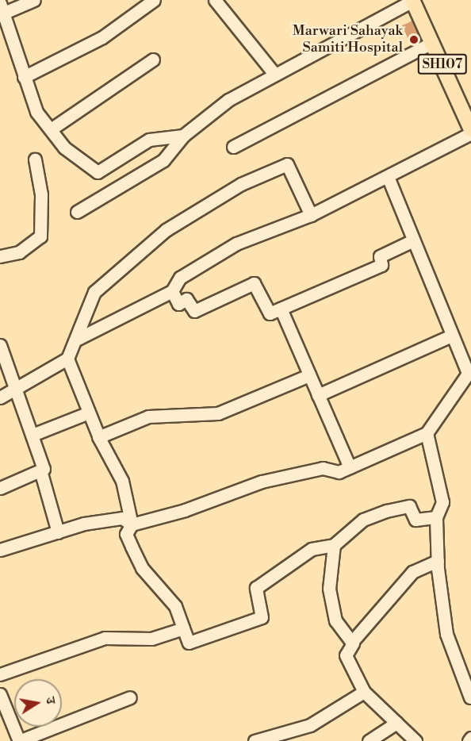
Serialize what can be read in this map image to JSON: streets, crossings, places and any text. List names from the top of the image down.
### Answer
{
  "streets": {
    "main road": ["SH107"]
  },
  "places": ["Marwari Sahayak Samiti Hospital"],
  "north": "right"
}
